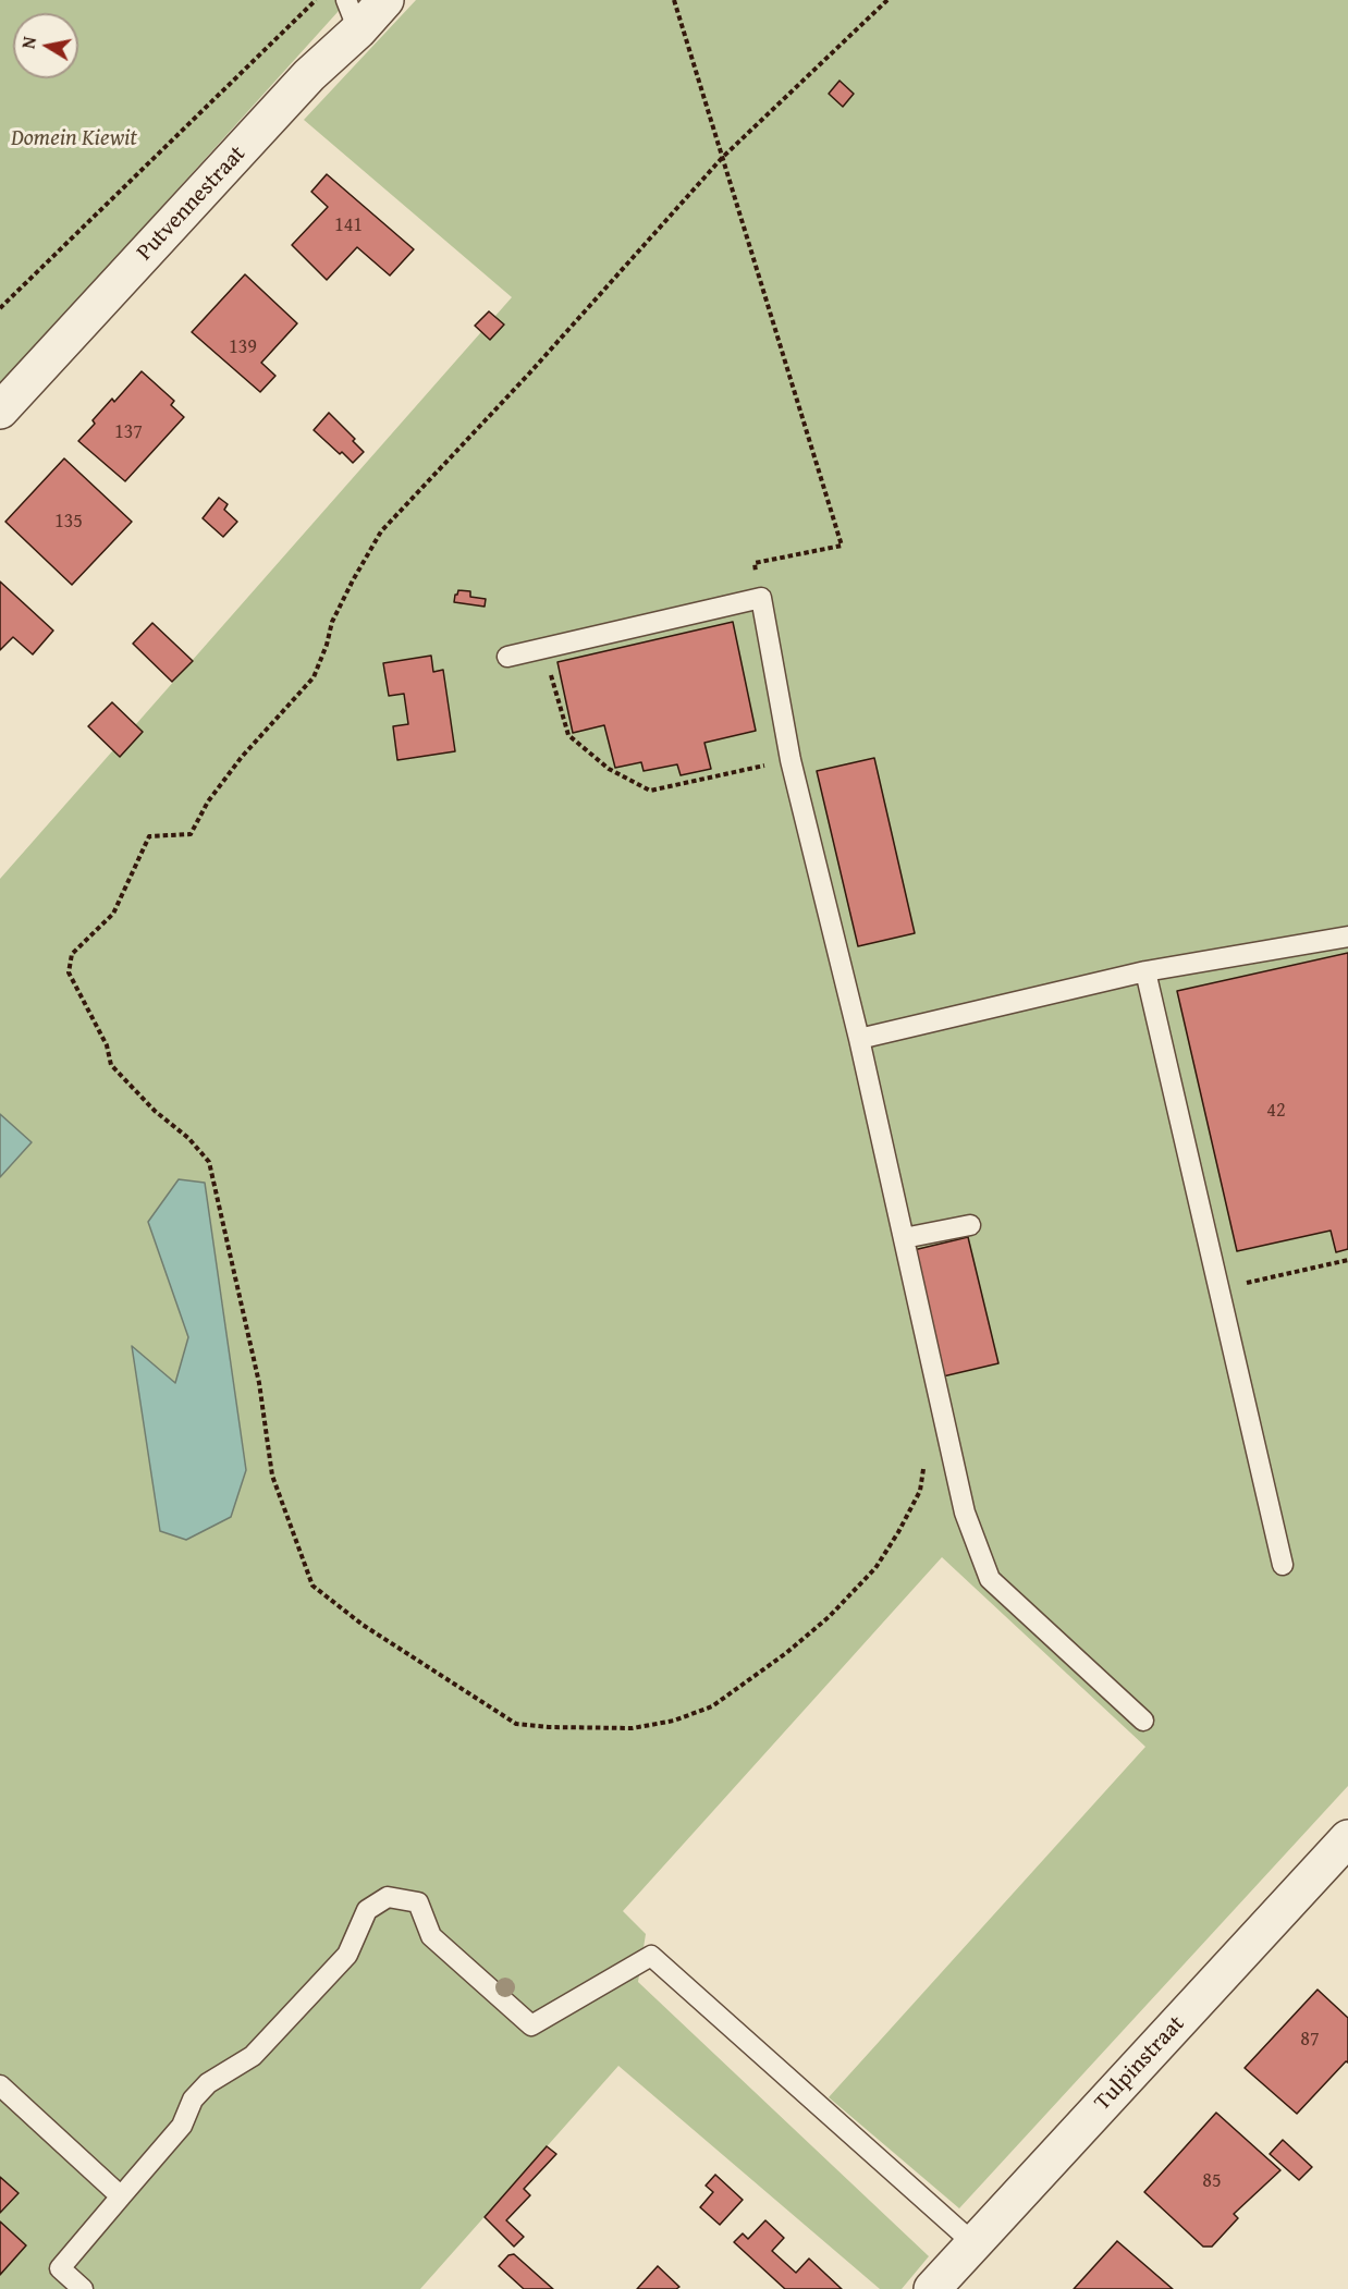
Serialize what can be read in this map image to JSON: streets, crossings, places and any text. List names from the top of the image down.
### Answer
{
  "streets": {
    "street": ["Putvennestraat", "Tulpinstraat"]
  },
  "parks": ["Domein Kiewit"],
  "house_numbers": [
    "141",
    "139",
    "137",
    "135",
    "42",
    "87",
    "85"
  ],
  "north": "left"
}
